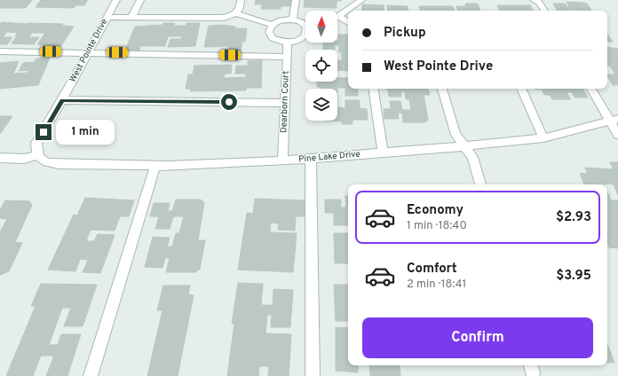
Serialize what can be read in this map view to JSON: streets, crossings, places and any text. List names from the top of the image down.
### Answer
{
  "streets": {
    "street": ["West Pointe Drive", "Dearborn Court", "Pine Lake Drive"]
  },
  "crossings": [
    ["West Pointe Drive", "Pine Lake Drive"],
    ["Dearborn Court", "Pine Lake Drive"]
  ],
  "north": "top",
  "page": {
    "banner": ["Pickup", "West Pointe Drive"],
    "bubble": "1 min",
    "list": [
      {
        "name": "Economy",
        "note": "1 min · 18:40",
        "value": "$2.93"
      },
      {
        "name": "Comfort",
        "note": "2 min · 18:41",
        "value": "$3.95"
      }
    ],
    "buttons": "Confirm"
  }
}
